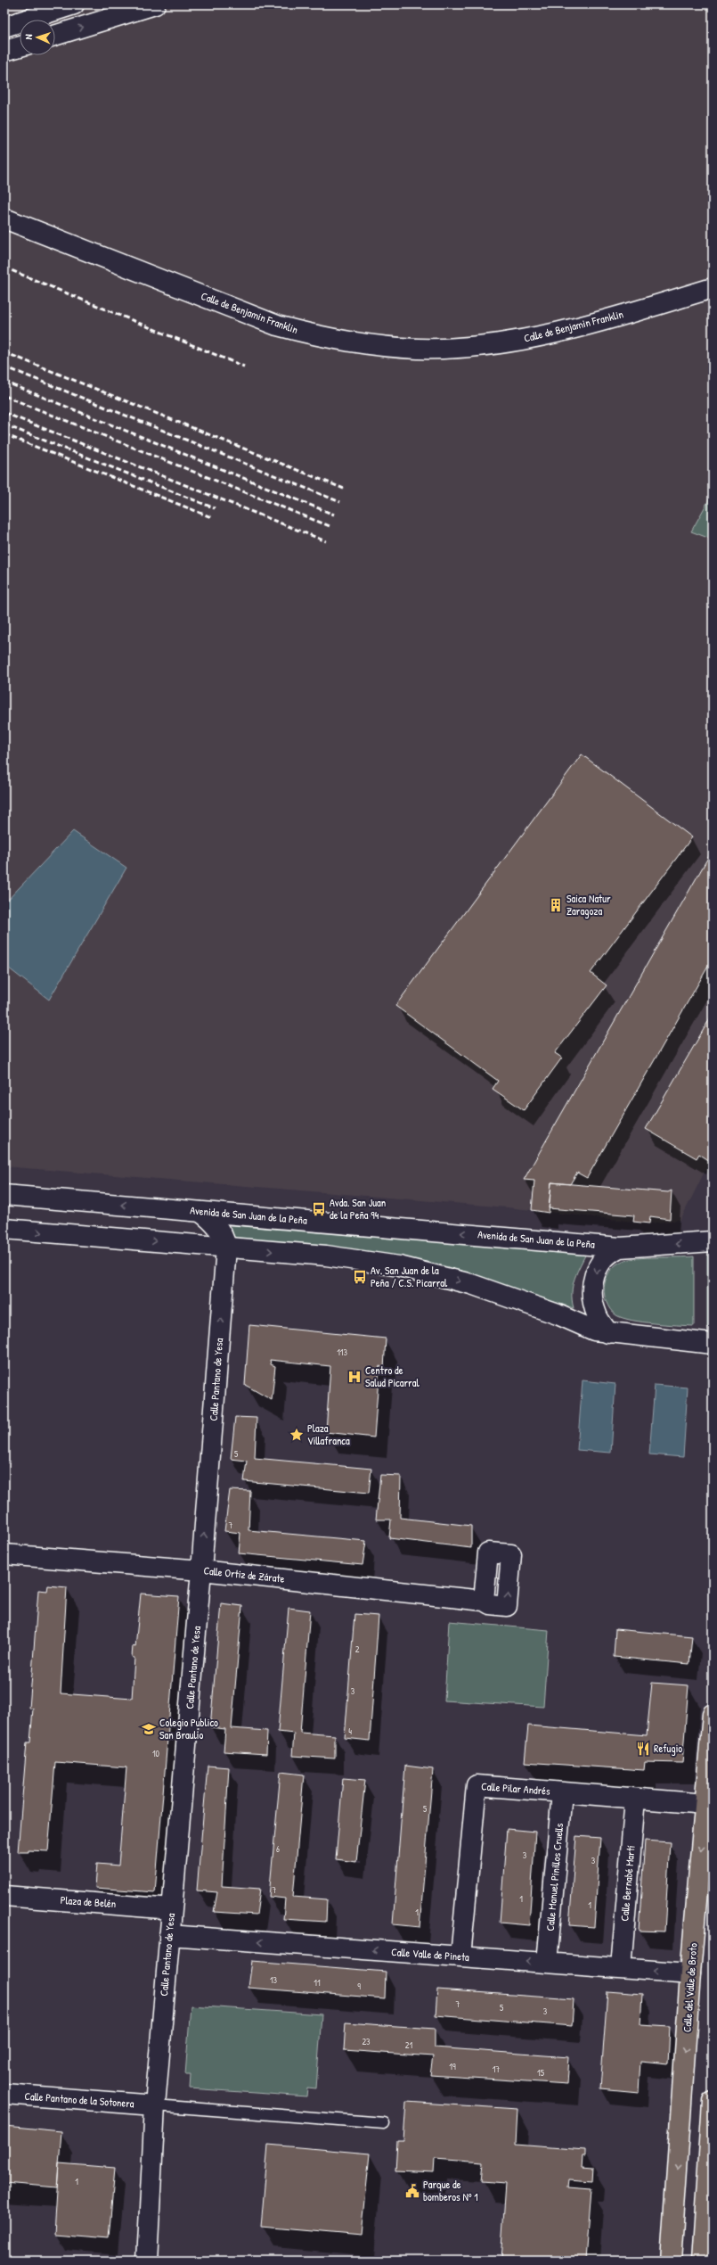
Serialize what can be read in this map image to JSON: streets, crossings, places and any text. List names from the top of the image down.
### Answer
{
  "streets": {
    "main road": ["Calle del Valle de Broto"],
    "street": [
      "Calle de Benjamin Franklin",
      "Avenida de San Juan de la Peña",
      "Calle Pantano de Yesa",
      "Calle Ortiz de Zárate",
      "Calle Pilar Andrés",
      "Calle Manuel Pinillos Cruells",
      "Calle Bernabé Martí",
      "Plaza de Belén",
      "Calle Valle de Pineta",
      "Calle Pantano de la Sotonera"
    ]
  },
  "crossings": [
    ["Avenida de San Juan de la Peña", "Calle Pantano de Yesa"],
    ["Calle Pantano de Yesa", "Calle Ortiz de Zárate"],
    ["Calle Pantano de Yesa", "Plaza de Belén"],
    ["Calle Pantano de Yesa", "Calle Valle de Pineta"],
    ["Calle Pantano de Yesa", "Calle Pantano de la Sotonera"],
    ["Calle Pilar Andrés", "Calle Manuel Pinillos Cruells"],
    ["Calle Pilar Andrés", "Calle Bernabé Martí"],
    ["Calle Pilar Andrés", "Calle Valle de Pineta"],
    ["Calle Pilar Andrés", "Calle del Valle de Broto"],
    ["Calle Manuel Pinillos Cruells", "Calle Valle de Pineta"],
    ["Calle Bernabé Martí", "Calle Valle de Pineta"],
    ["Calle Valle de Pineta", "Calle del Valle de Broto"]
  ],
  "one_way": ["Calle Valle de Pineta"],
  "places": {
    "building": ["Saica Natur Zaragoza"],
    "bus stop": ["Avda. San Juan de la Peña 94", "Av. San Juan de la Peña / C.S. Picarral"],
    "hospital": ["Centro de Salud Picarral"],
    "place": ["Plaza Villafranca"],
    "school or university": ["Colegio Publico San Braulio"],
    "restaurant": ["Refugio"],
    "public building": ["Parque de bomberos Nº 1"]
  },
  "house_numbers": [
    "113",
    "5",
    "7",
    "2",
    "3",
    "4",
    "10",
    "5",
    "6",
    "3",
    "3",
    "7",
    "1",
    "1",
    "1",
    "13",
    "11",
    "9",
    "7",
    "5",
    "3",
    "23",
    "21",
    "19",
    "17",
    "15",
    "1"
  ],
  "north": "left"
}
